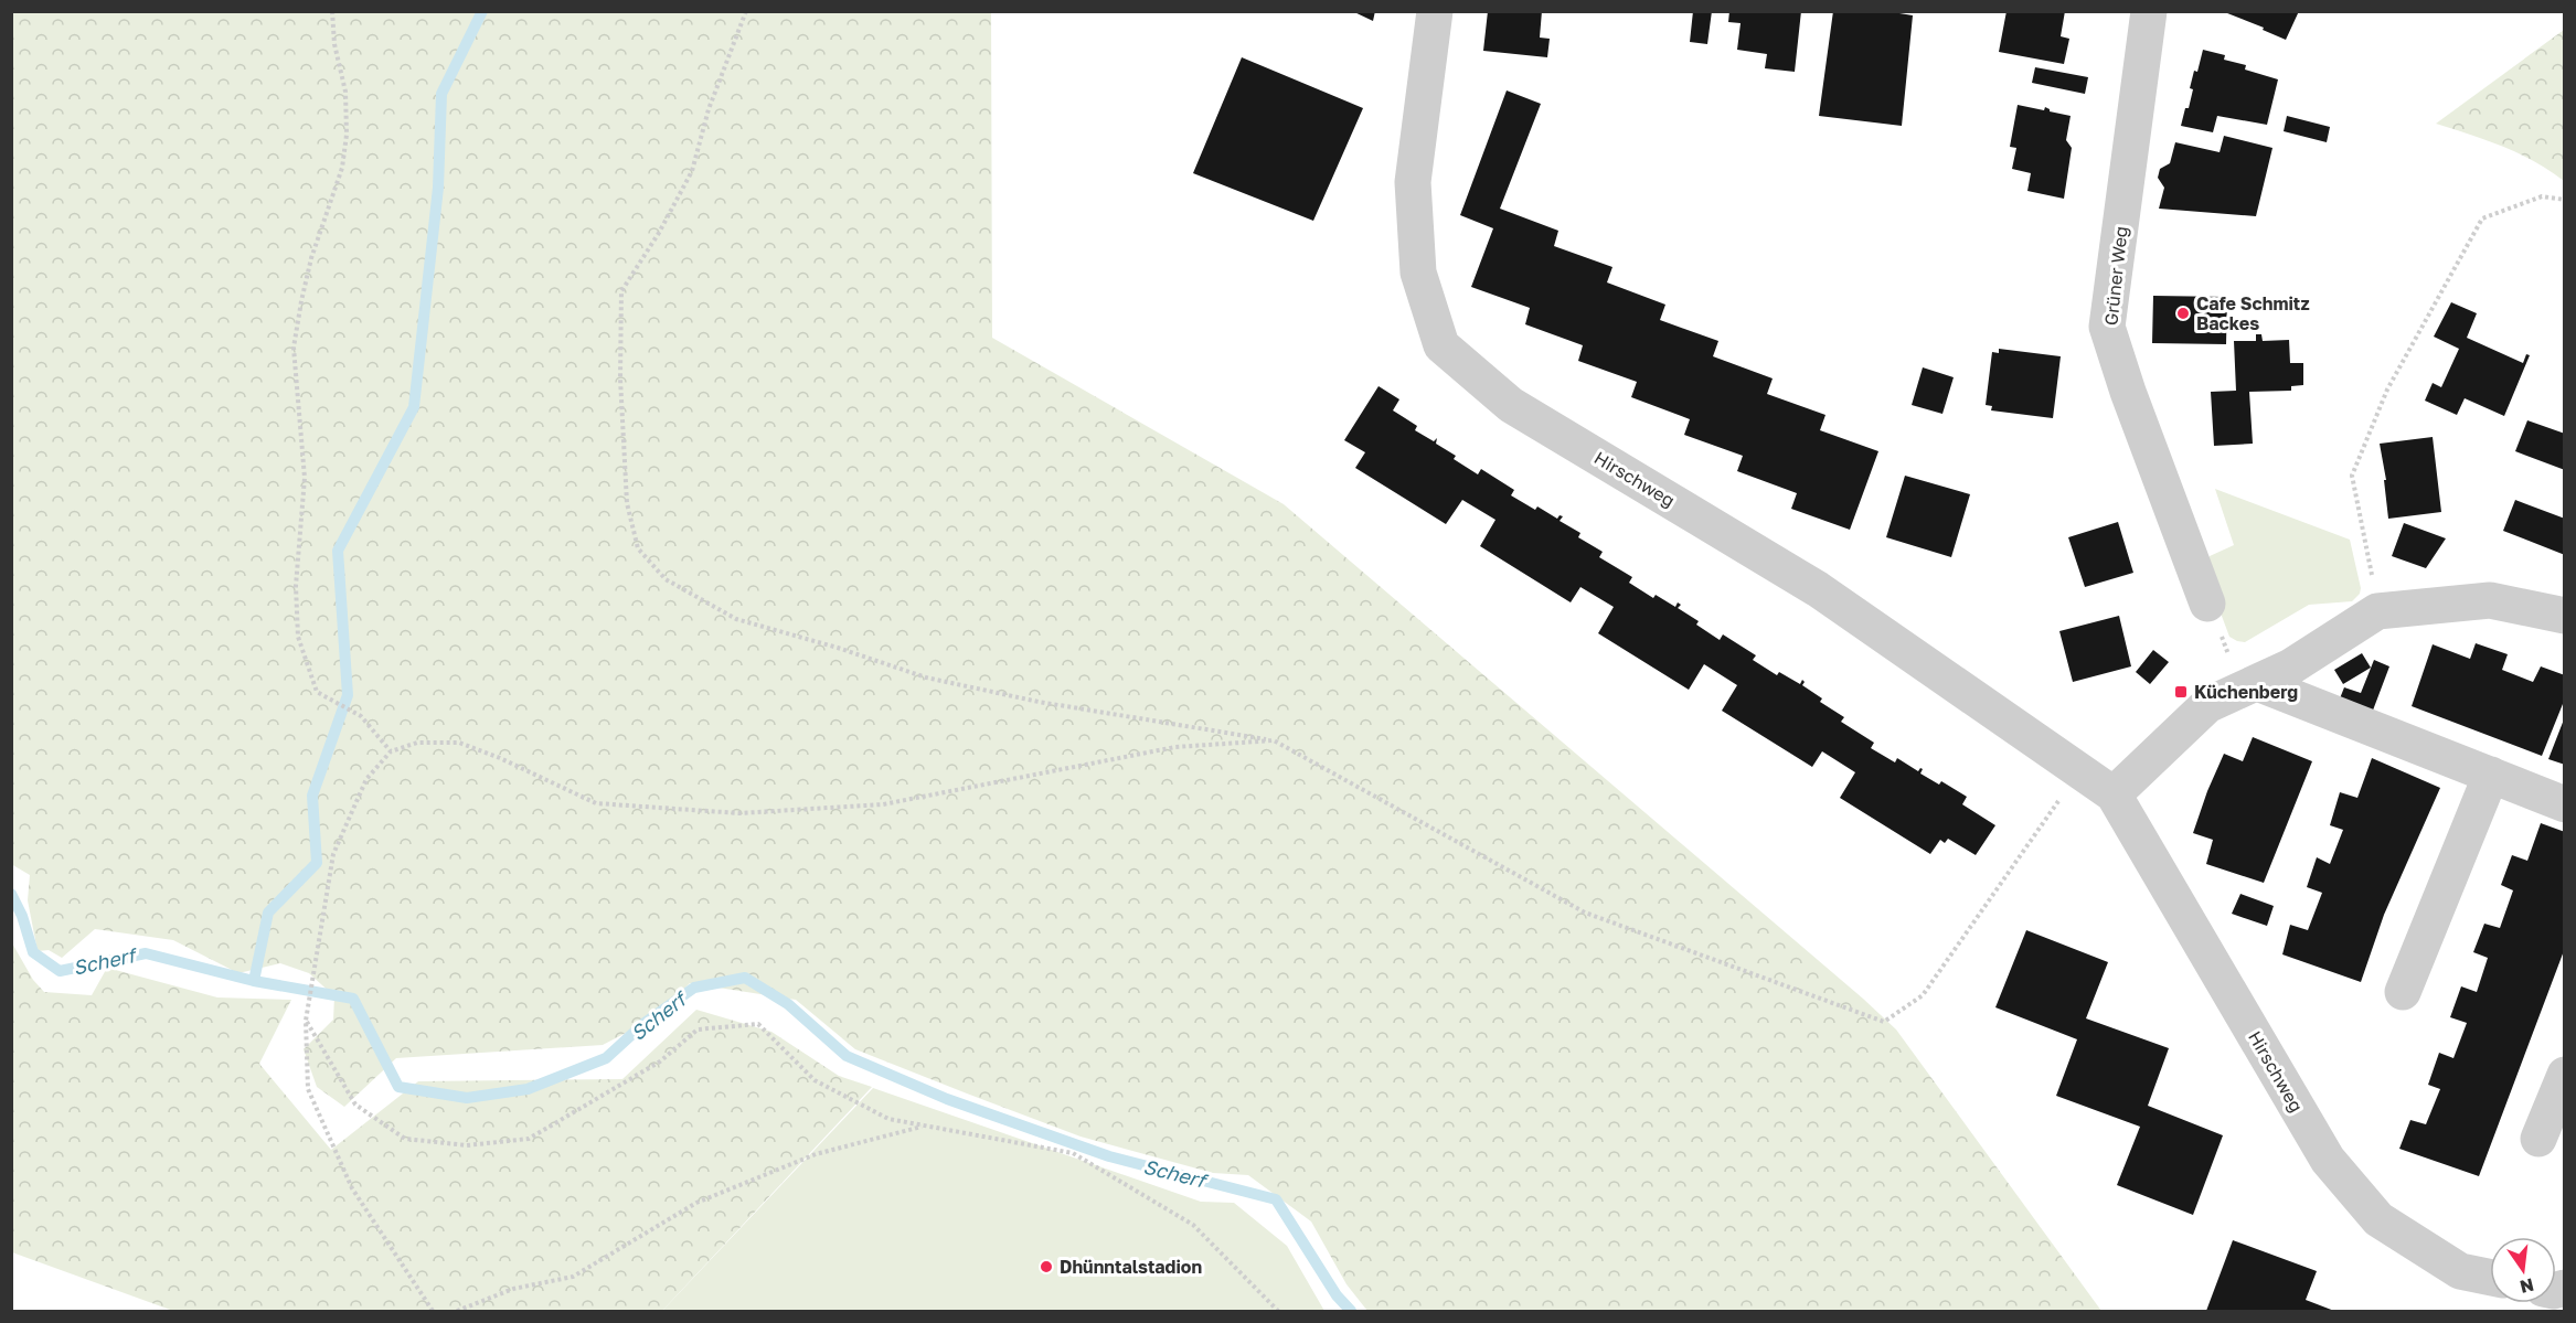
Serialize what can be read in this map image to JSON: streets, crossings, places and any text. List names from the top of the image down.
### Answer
{
  "streets": {
    "street": ["Grüner Weg", "Hirschweg"]
  },
  "water": ["Scherf"],
  "places": {
    "other": ["Cafe Schmitz Backes", "Dhünntalstadion"],
    "transit": ["Küchenberg"]
  },
  "north": "bottom"
}
